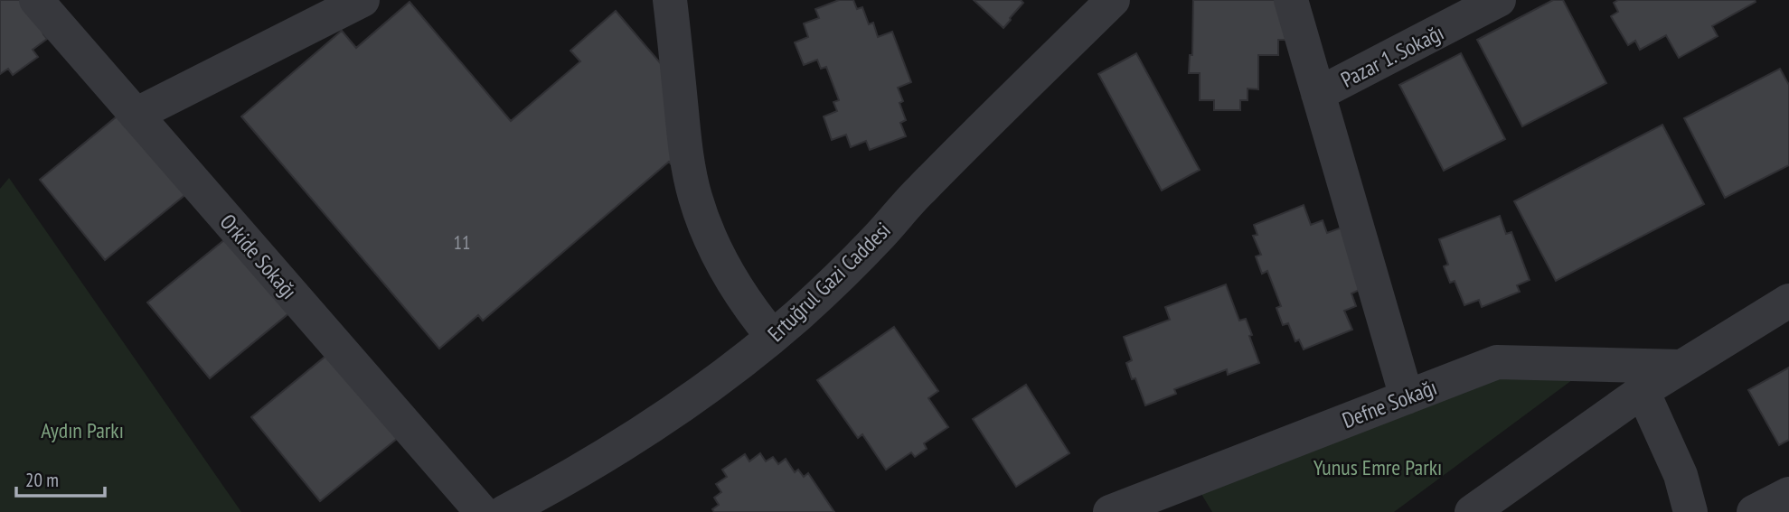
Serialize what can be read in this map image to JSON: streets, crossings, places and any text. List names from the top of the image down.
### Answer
{
  "streets": {
    "street": [
      "Pazar 1. Sokağı",
      "Orkide Sokağı",
      "Ertuğrul Gazi Caddesi",
      "Defne Sokağı"
    ]
  },
  "parks": ["Aydın Parkı", "Yunus Emre Parkı"],
  "house_numbers": ["11"],
  "scale_bar": "20 m"
}
